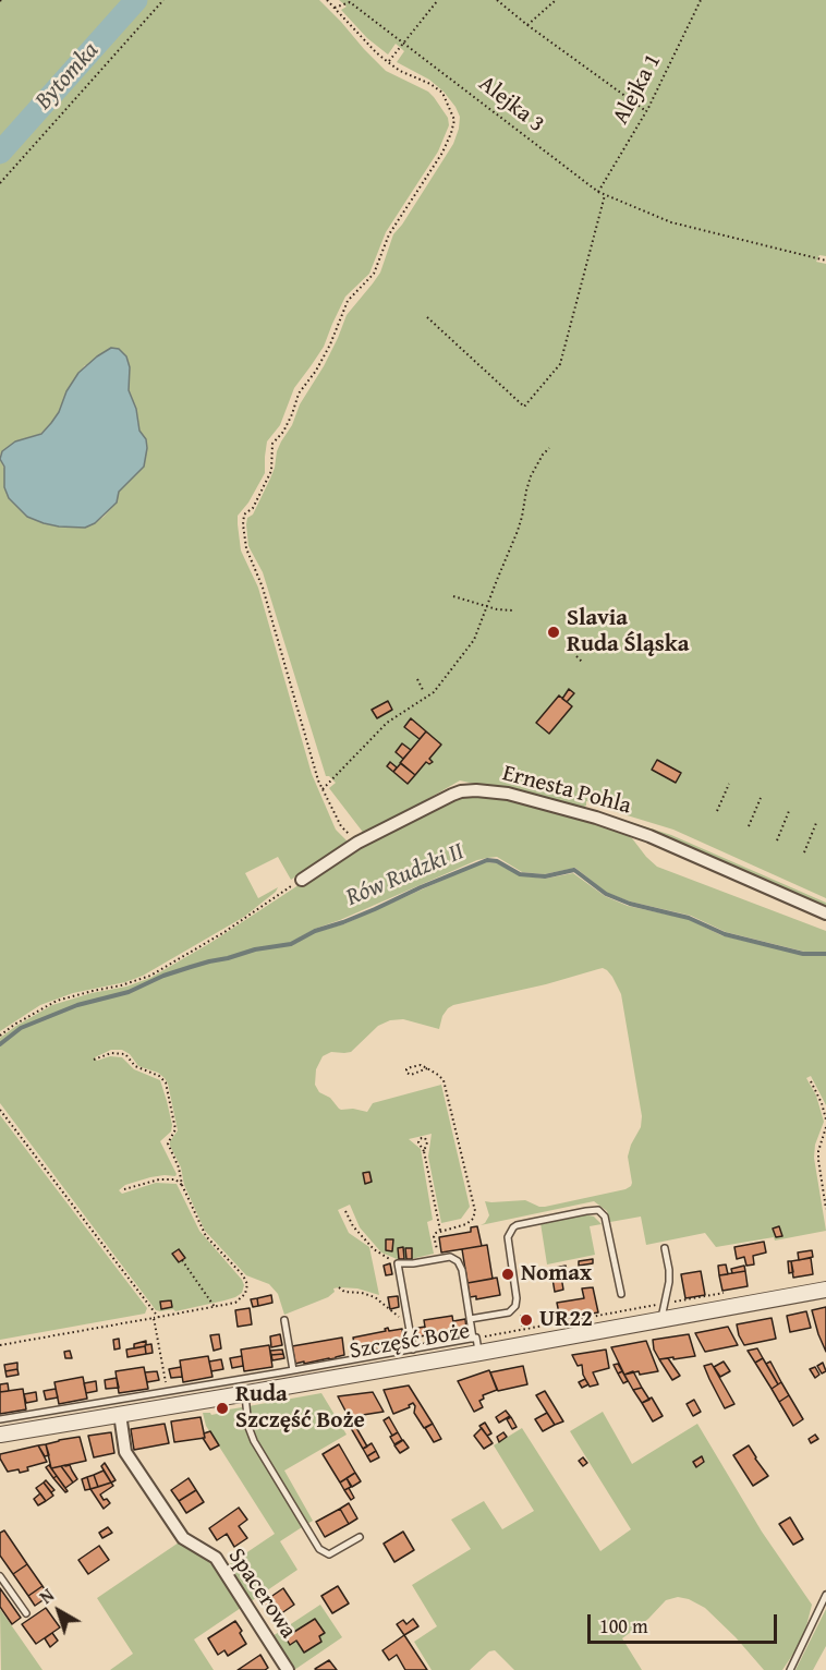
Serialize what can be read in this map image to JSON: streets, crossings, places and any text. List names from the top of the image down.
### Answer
{
  "streets": {
    "street": ["Ernesta Pohla", "Szczęść Boże", "Spacerowa"],
    "path": ["Alejka 1", "Alejka 3"]
  },
  "crossings": [
    ["Alejka 1", "Alejka 3"],
    ["Szczęść Boże", "Spacerowa"]
  ],
  "water": ["Bytomka", "Rów Rudzki II"],
  "places": [
    "Slavia Ruda Śląska",
    "Nomax",
    "UR22",
    "Ruda Szczęść Boże"
  ],
  "scale_bar": "100 m",
  "north": "top left"
}
